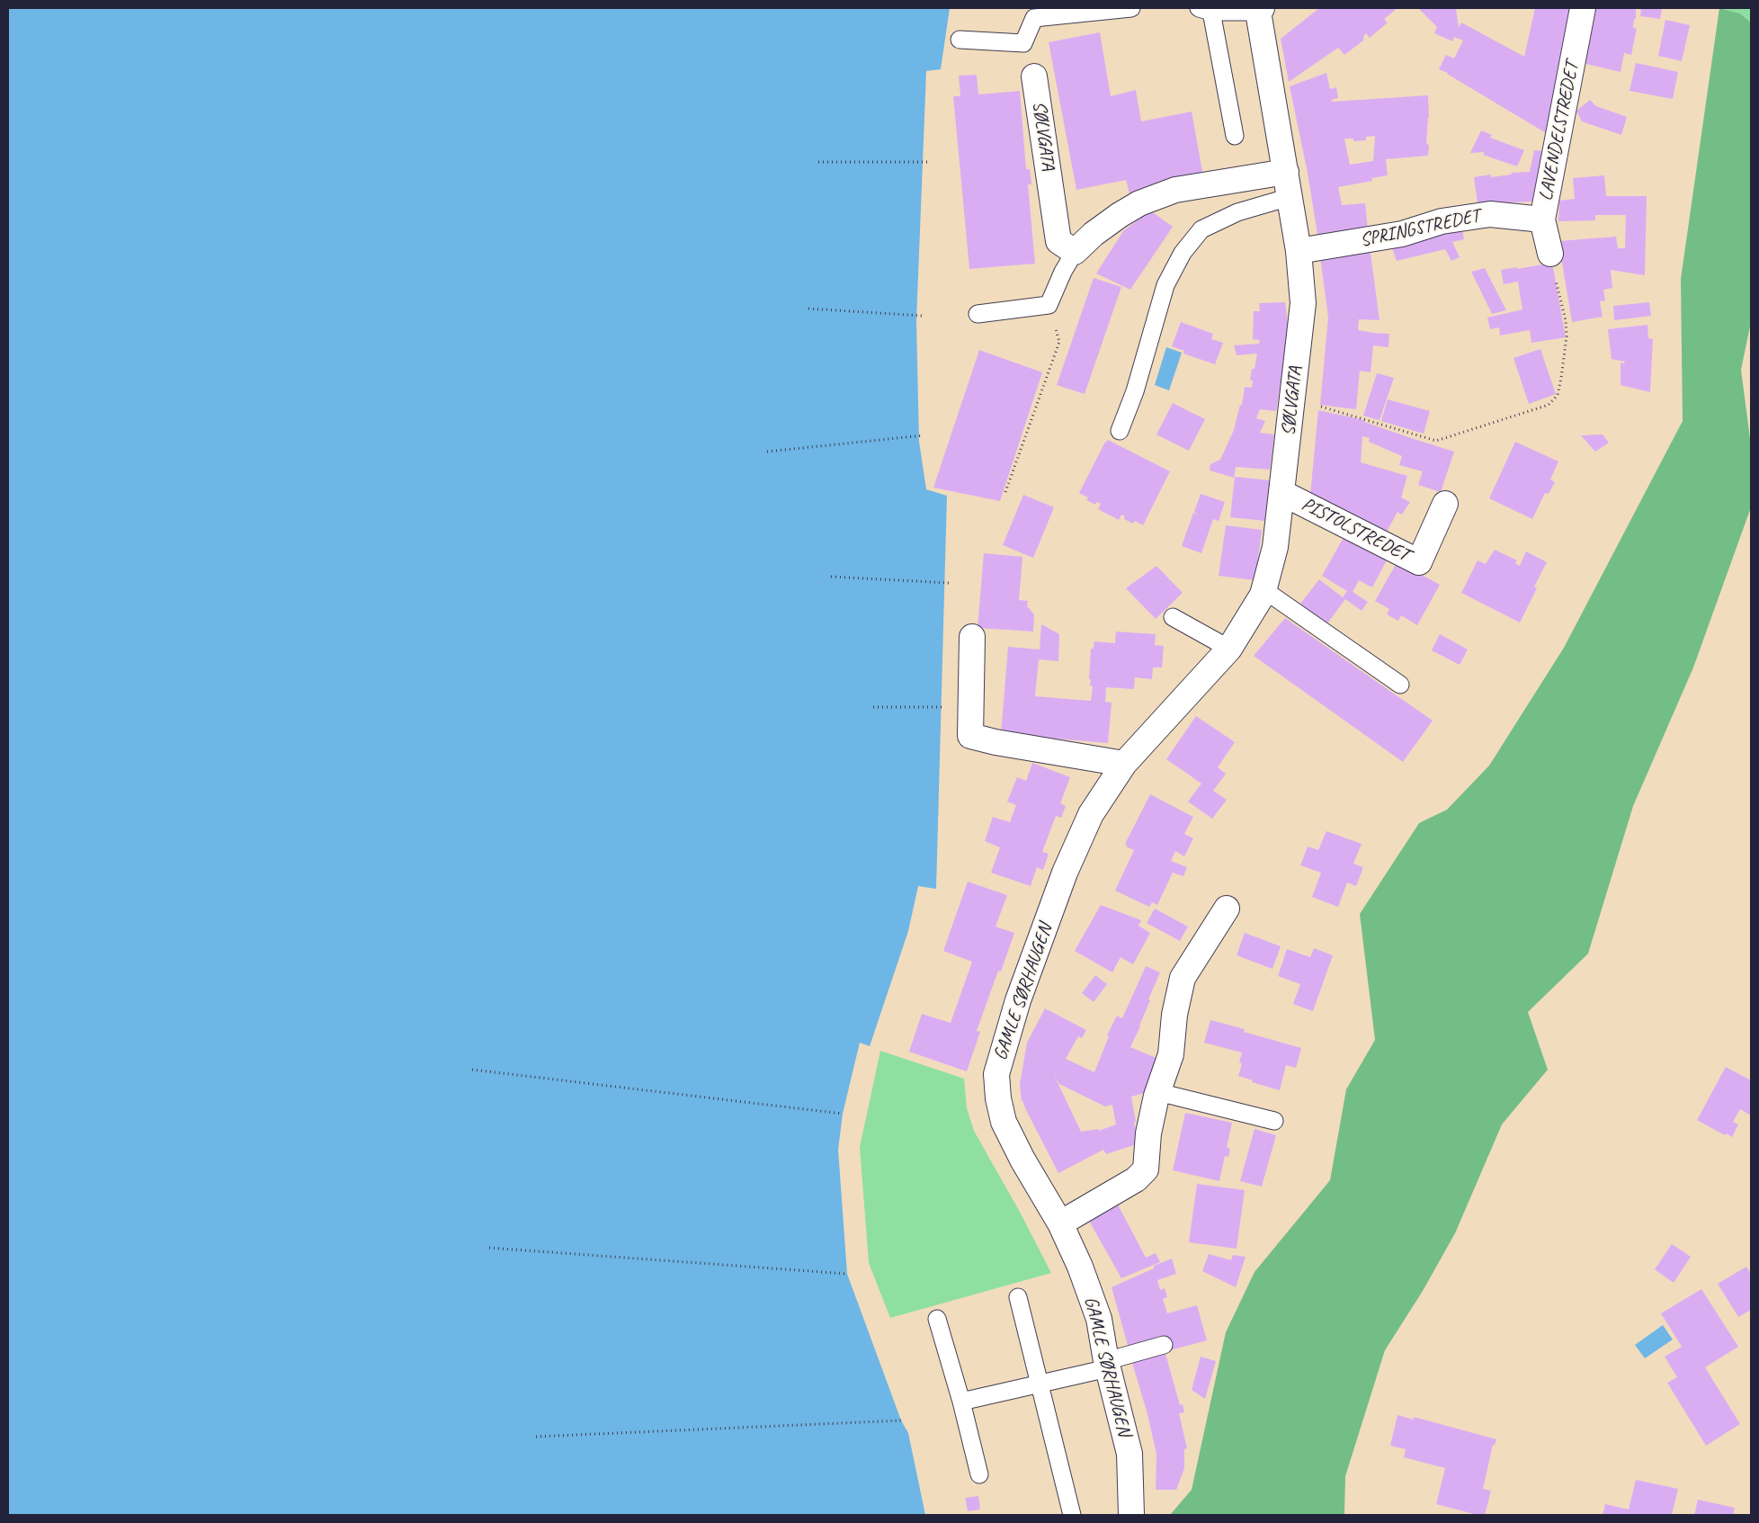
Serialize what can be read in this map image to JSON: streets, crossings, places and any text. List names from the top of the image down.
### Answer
{
  "streets": {
    "street": [
      "LAVENDELSTREDET",
      "SØLVGATA",
      "SPRINGSTREDET",
      "PISTOLSTREDET",
      "GAMLE SØRHAUGEN"
    ]
  },
  "crossings": [
    ["LAVENDELSTREDET", "SPRINGSTREDET"],
    ["SØLVGATA", "SPRINGSTREDET"],
    ["SØLVGATA", "PISTOLSTREDET"],
    ["SØLVGATA", "GAMLE SØRHAUGEN"]
  ]
}
